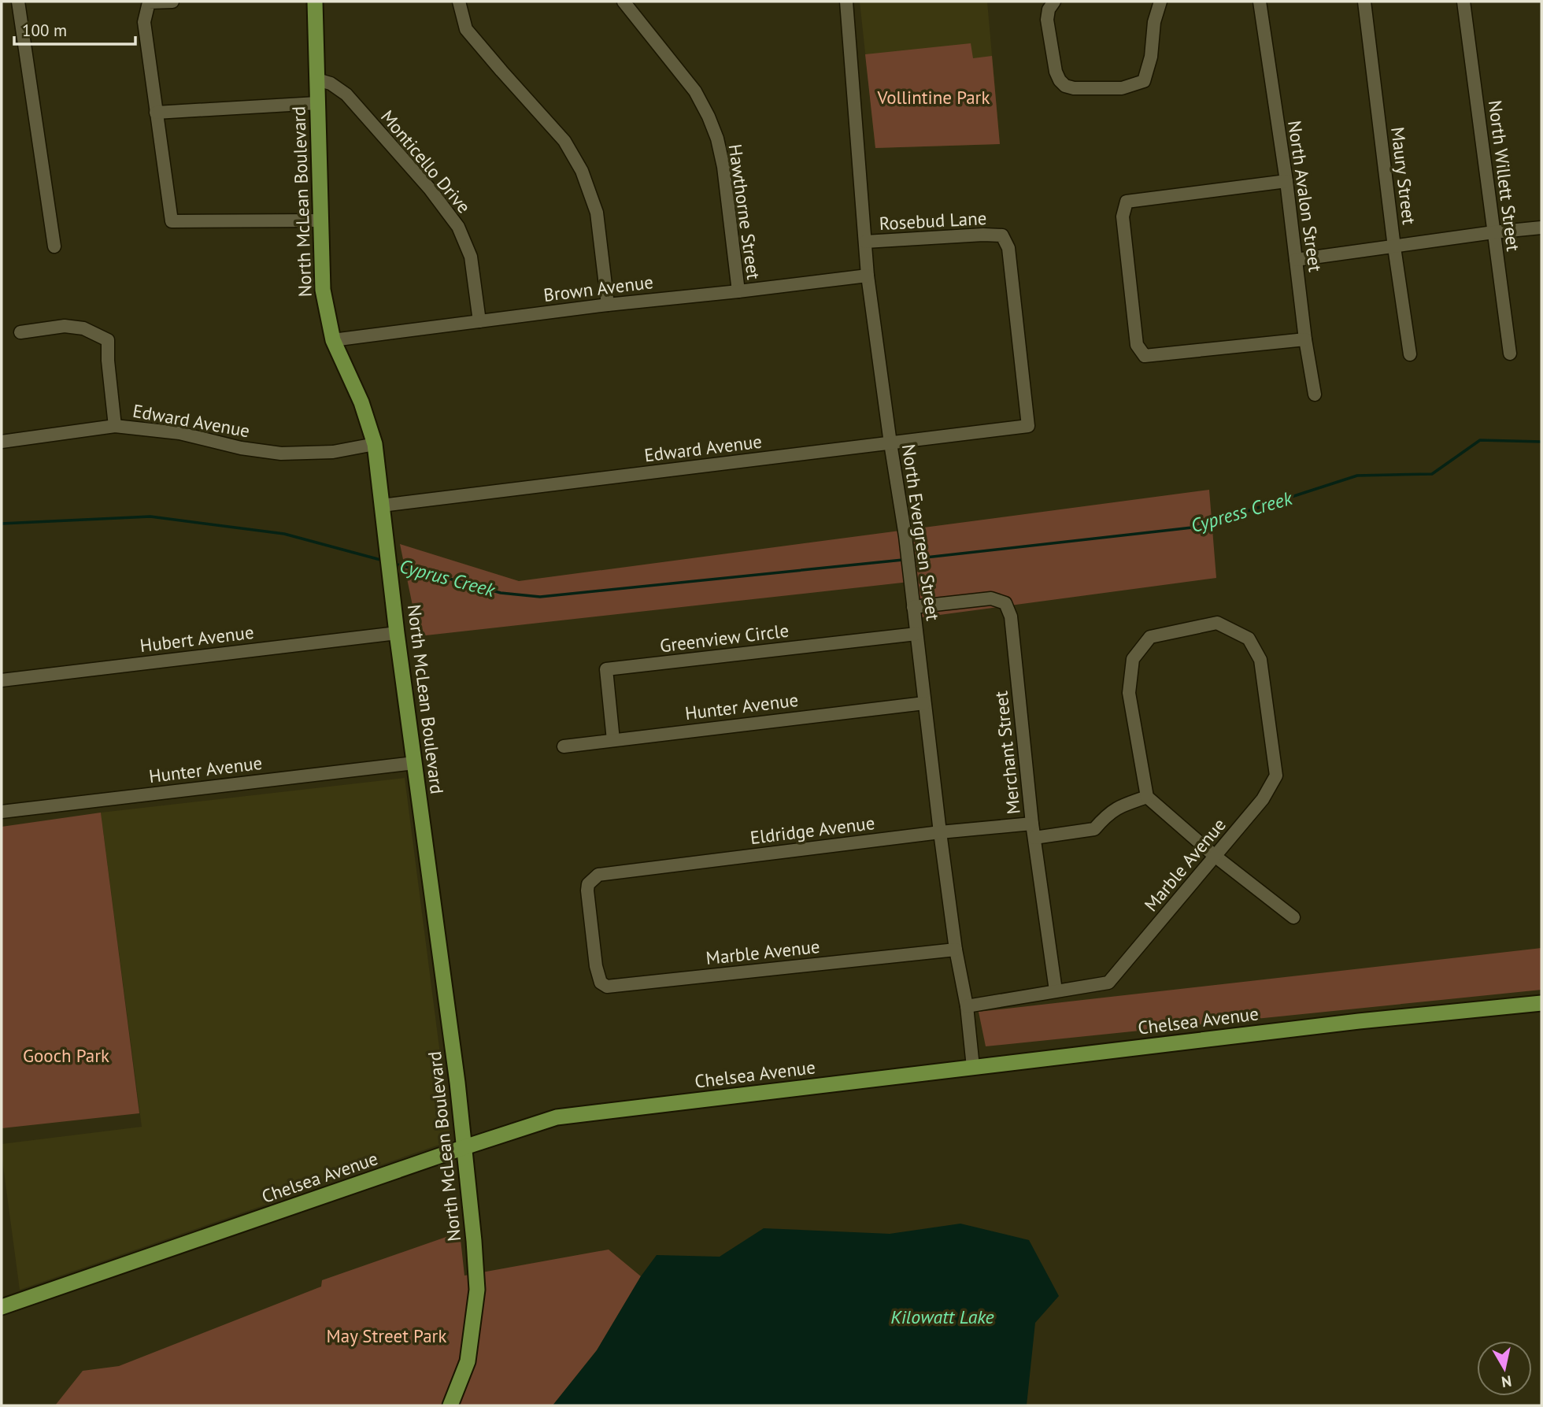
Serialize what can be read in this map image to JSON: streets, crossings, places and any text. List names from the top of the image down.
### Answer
{
  "streets": {
    "main road": ["North McLean Boulevard", "Chelsea Avenue"],
    "street": [
      "Monticello Drive",
      "Maury Street",
      "North Willett Street",
      "North Avalon Street",
      "Hawthorne Street",
      "Rosebud Lane",
      "Brown Avenue",
      "Edward Avenue",
      "North Evergreen Street",
      "Greenview Circle",
      "Hubert Avenue",
      "Hunter Avenue",
      "Merchant Street",
      "Eldridge Avenue",
      "Marble Avenue"
    ]
  },
  "crossings": [
    ["Monticello Drive", "North McLean Boulevard"],
    ["Monticello Drive", "Brown Avenue"],
    ["North McLean Boulevard", "Brown Avenue"],
    ["North McLean Boulevard", "Edward Avenue"],
    ["North McLean Boulevard", "Hubert Avenue"],
    ["North McLean Boulevard", "Hunter Avenue"],
    ["North McLean Boulevard", "Chelsea Avenue"],
    ["Hawthorne Street", "Brown Avenue"],
    ["Rosebud Lane", "Edward Avenue"],
    ["Rosebud Lane", "North Evergreen Street"],
    ["Brown Avenue", "North Evergreen Street"],
    ["Edward Avenue", "North Evergreen Street"],
    ["North Evergreen Street", "Greenview Circle"],
    ["North Evergreen Street", "Hunter Avenue"],
    ["North Evergreen Street", "Merchant Street"],
    ["North Evergreen Street", "Eldridge Avenue"],
    ["North Evergreen Street", "Marble Avenue"],
    ["North Evergreen Street", "Chelsea Avenue"],
    ["Greenview Circle", "Hunter Avenue"],
    ["Merchant Street", "Eldridge Avenue"],
    ["Merchant Street", "Marble Avenue"],
    ["Eldridge Avenue", "Marble Avenue"]
  ],
  "water": ["Cypress Creek", "Cyprus Creek", "Kilowatt Lake"],
  "parks": ["Vollintine Park", "Gooch Park", "May Street Park"],
  "scale_bar": "100 m",
  "north": "bottom"
}
